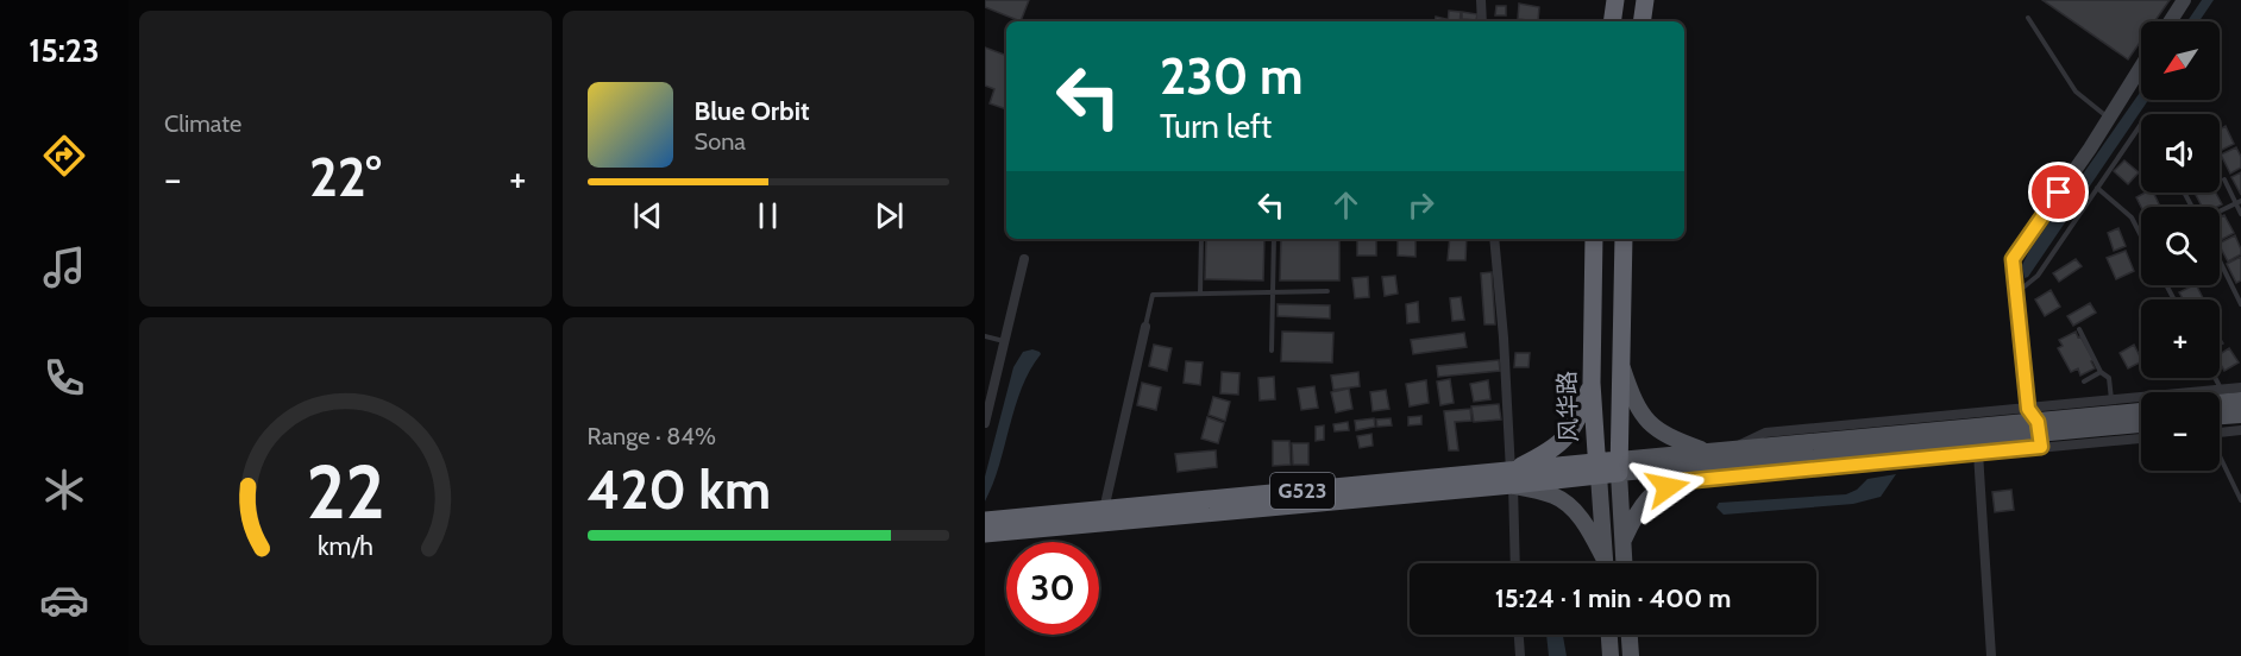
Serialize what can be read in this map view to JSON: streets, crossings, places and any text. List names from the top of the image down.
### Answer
{
  "streets": {
    "highway": ["风华路", "G523"]
  },
  "crossings": [
    ["风华路", "G523"]
  ],
  "north": "bottom left",
  "page": {
    "tabs": "15:23",
    "tile": [
      "Climate",
      ["Range · 84%", "420 km"]
    ],
    "map_buttons": ["+", "−"],
    "turn": ["230 m", "Turn left"],
    "song": ["Blue Orbit", "Sona"],
    "heat": ["−", "22°", "+"],
    "limit": "30",
    "trip": "15:24 · 1 min · 400 m",
    "gauge": ["22", "km/h"]
  }
}
